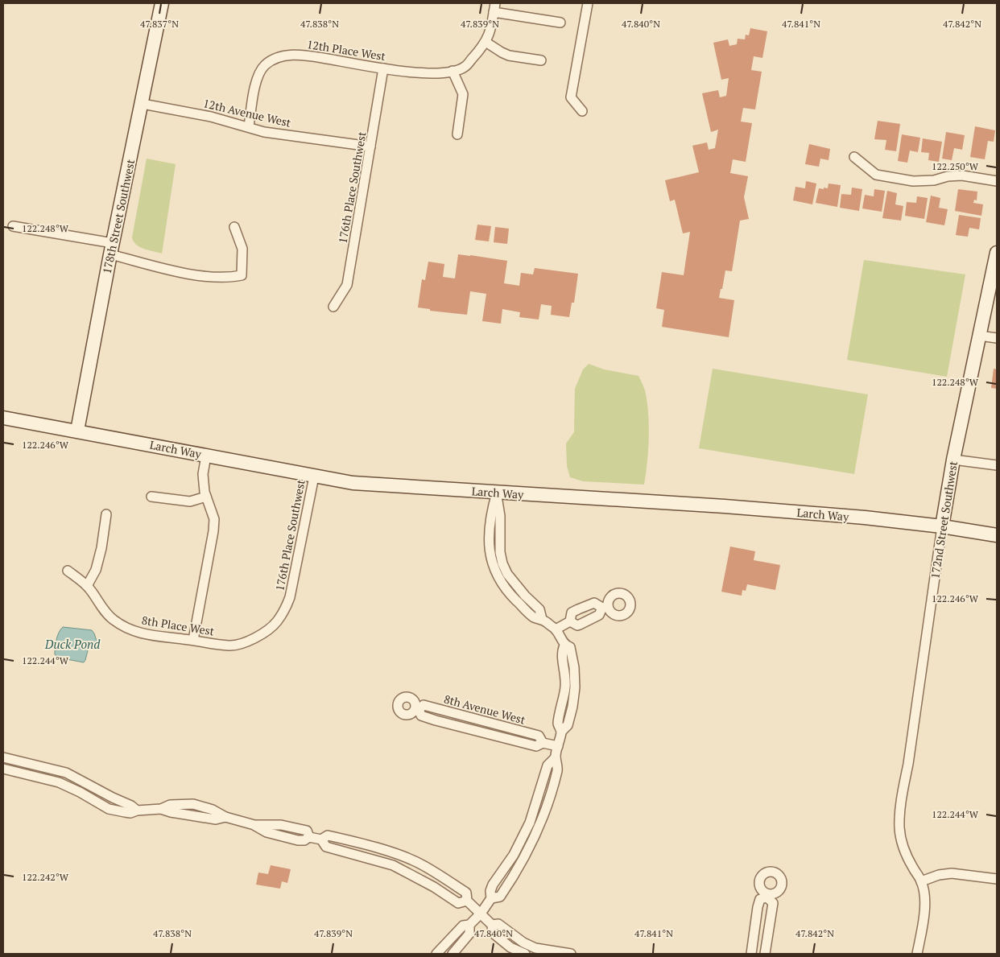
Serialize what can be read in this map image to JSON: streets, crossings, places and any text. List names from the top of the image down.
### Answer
{
  "streets": {
    "main road": ["178th Street Southwest", "Larch Way", "172nd Street Southwest"],
    "street": [
      "12th Place West",
      "12th Avenue West",
      "176th Place Southwest",
      "8th Place West",
      "8th Avenue West"
    ]
  },
  "crossings": [
    ["12th Place West", "12th Avenue West"],
    ["12th Place West", "176th Place Southwest"],
    ["12th Avenue West", "176th Place Southwest"],
    ["12th Avenue West", "178th Street Southwest"],
    ["176th Place Southwest", "Larch Way"],
    ["176th Place Southwest", "8th Place West"],
    ["178th Street Southwest", "Larch Way"],
    ["Larch Way", "172nd Street Southwest"]
  ],
  "water": ["Duck Pond"],
  "coordinates": [
    "47.837°N",
    "47.838°N",
    "47.839°N",
    "47.840°N",
    "47.841°N",
    "47.842°N",
    "122.250°W",
    "122.248°W",
    "122.246°W",
    "122.244°W",
    "122.242°W"
  ]
}
